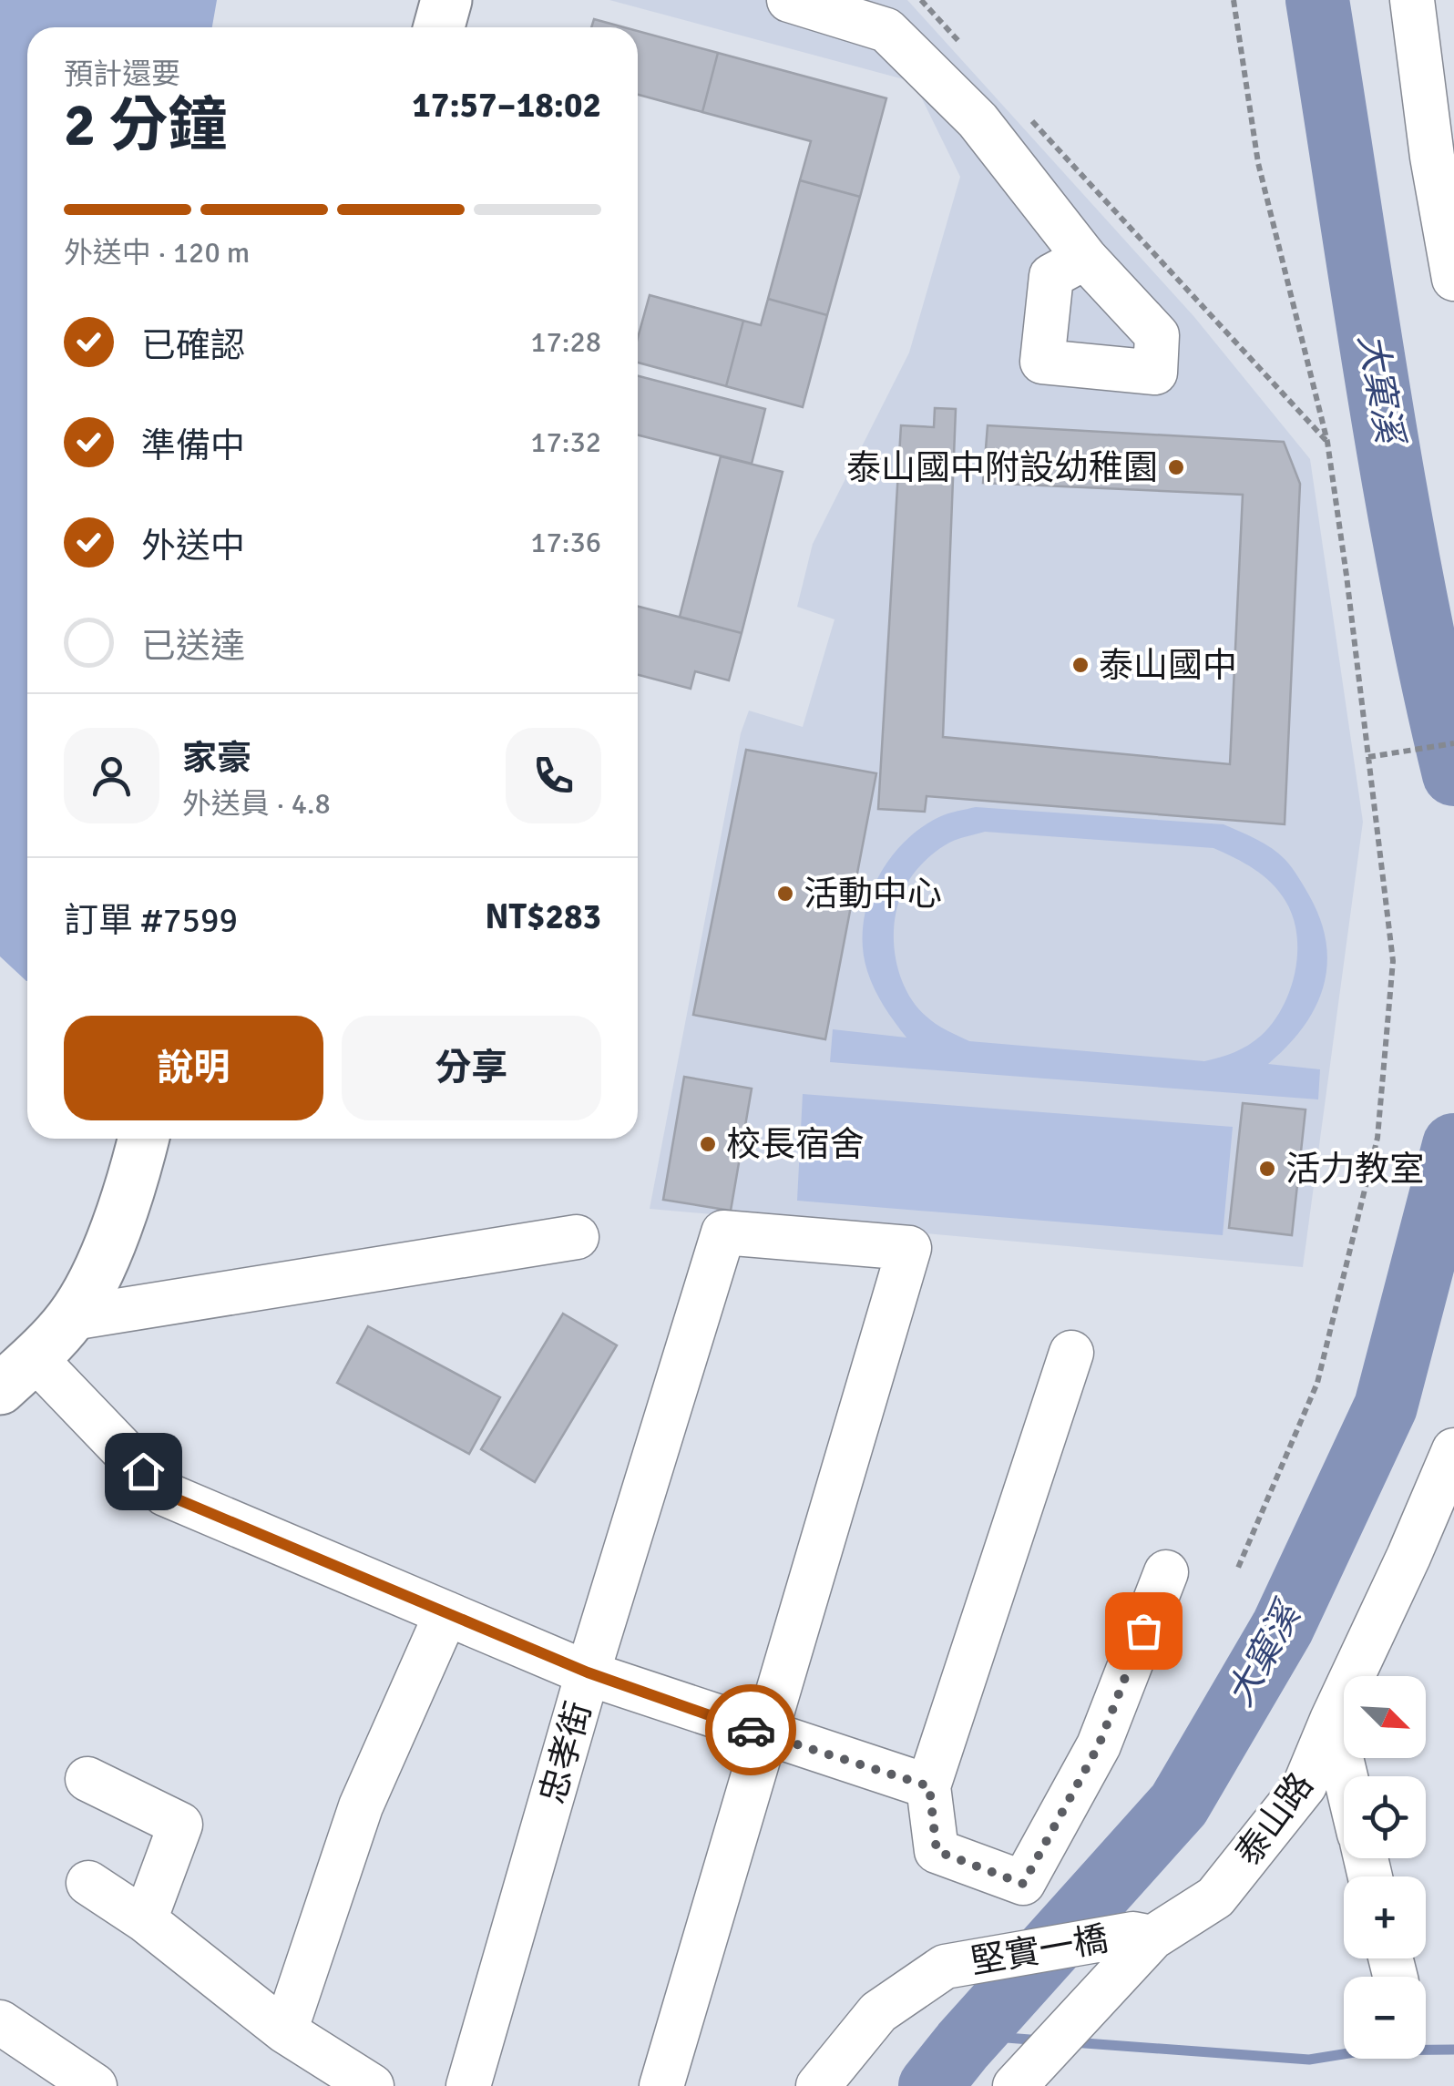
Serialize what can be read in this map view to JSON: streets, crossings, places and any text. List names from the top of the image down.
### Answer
{
  "streets": {
    "street": ["忠孝街", "泰山路", "堅實一橋"]
  },
  "crossings": [
    ["泰山路", "堅實一橋"]
  ],
  "water": ["大窠溪"],
  "places": [
    "泰山國中附設幼稚園",
    "泰山國中",
    "活動中心",
    "校長宿舍",
    "活力教室"
  ],
  "north": "bottom right",
  "page": {
    "heading": ["2 分鐘", "預計還要", "17:57–18:02"],
    "panel": [
      "家豪",
      "外送員 · 4.8",
      "訂單 #7599",
      "NT$283"
    ],
    "bar": "外送中 · 120 m",
    "list": [
      ["已確認", "17:28"],
      ["準備中", "17:32"],
      ["外送中", "17:36"],
      "已送達"
    ],
    "buttons": ["說明", "分享"],
    "map_buttons": ["+", "−"]
  }
}
